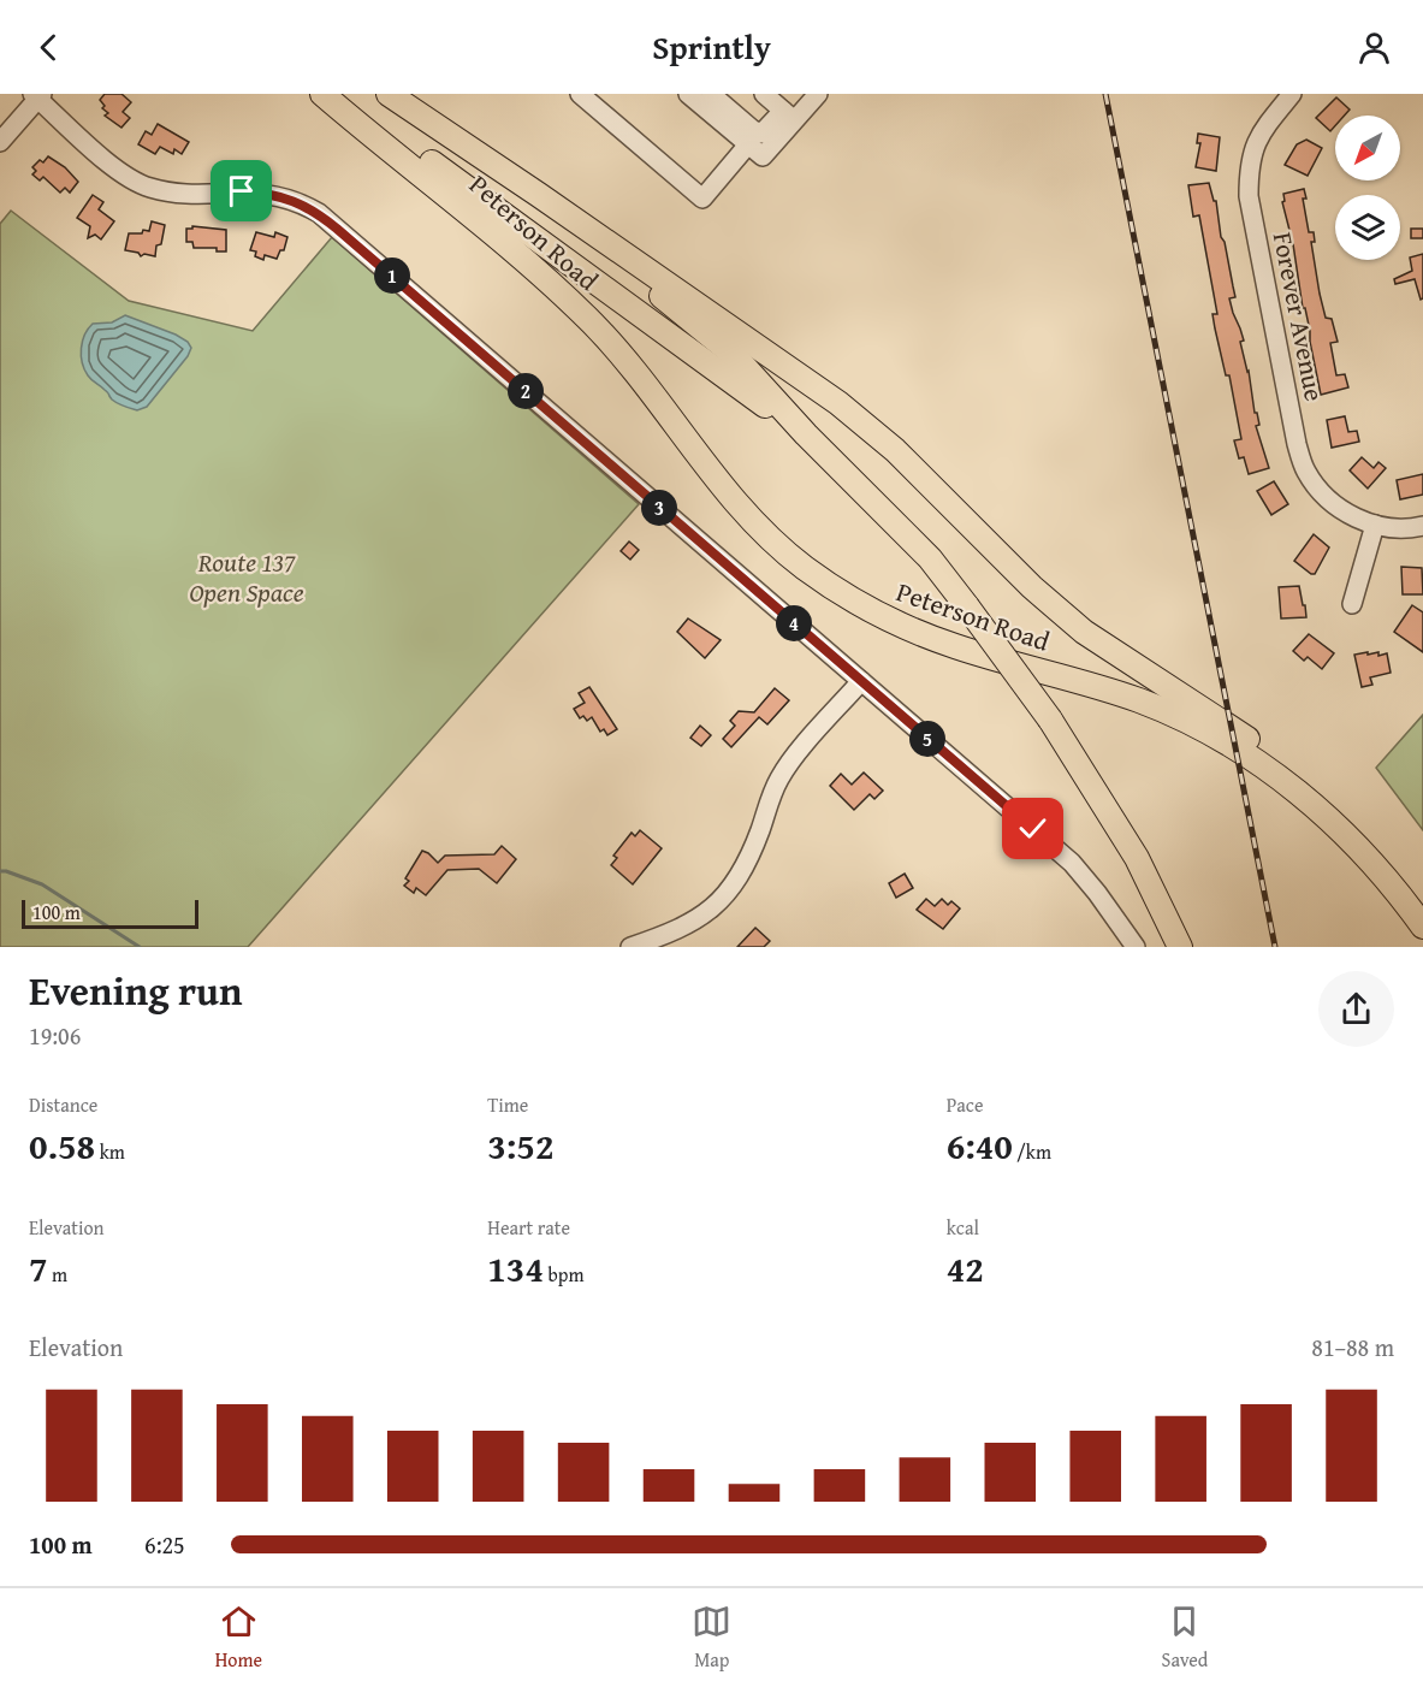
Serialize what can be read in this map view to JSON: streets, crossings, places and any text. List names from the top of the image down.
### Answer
{
  "streets": {
    "main road": ["Peterson Road"],
    "street": ["Forever Avenue"]
  },
  "parks": ["Route 137 Open Space"],
  "scale_bar": "100 m",
  "north": "bottom left",
  "page": {
    "header": "Sprintly",
    "pins": [
      "1",
      "2",
      "3",
      "4",
      "5"
    ],
    "scale": "100 m",
    "heading": ["Evening run", "19:06"],
    "stats": [
      ["Distance", "0.58 km"],
      ["Time", "3:52"],
      ["Pace", "6:40 /km"],
      ["Elevation", "7 m"],
      ["Heart rate", "134 bpm"],
      ["kcal", "42"]
    ],
    "chart": ["Elevation", "81–88 m"],
    "list": [
      {
        "name": "100 m",
        "note": "6:25"
      }
    ],
    "tabs": ["Home", "Map", "Saved"]
  }
}
